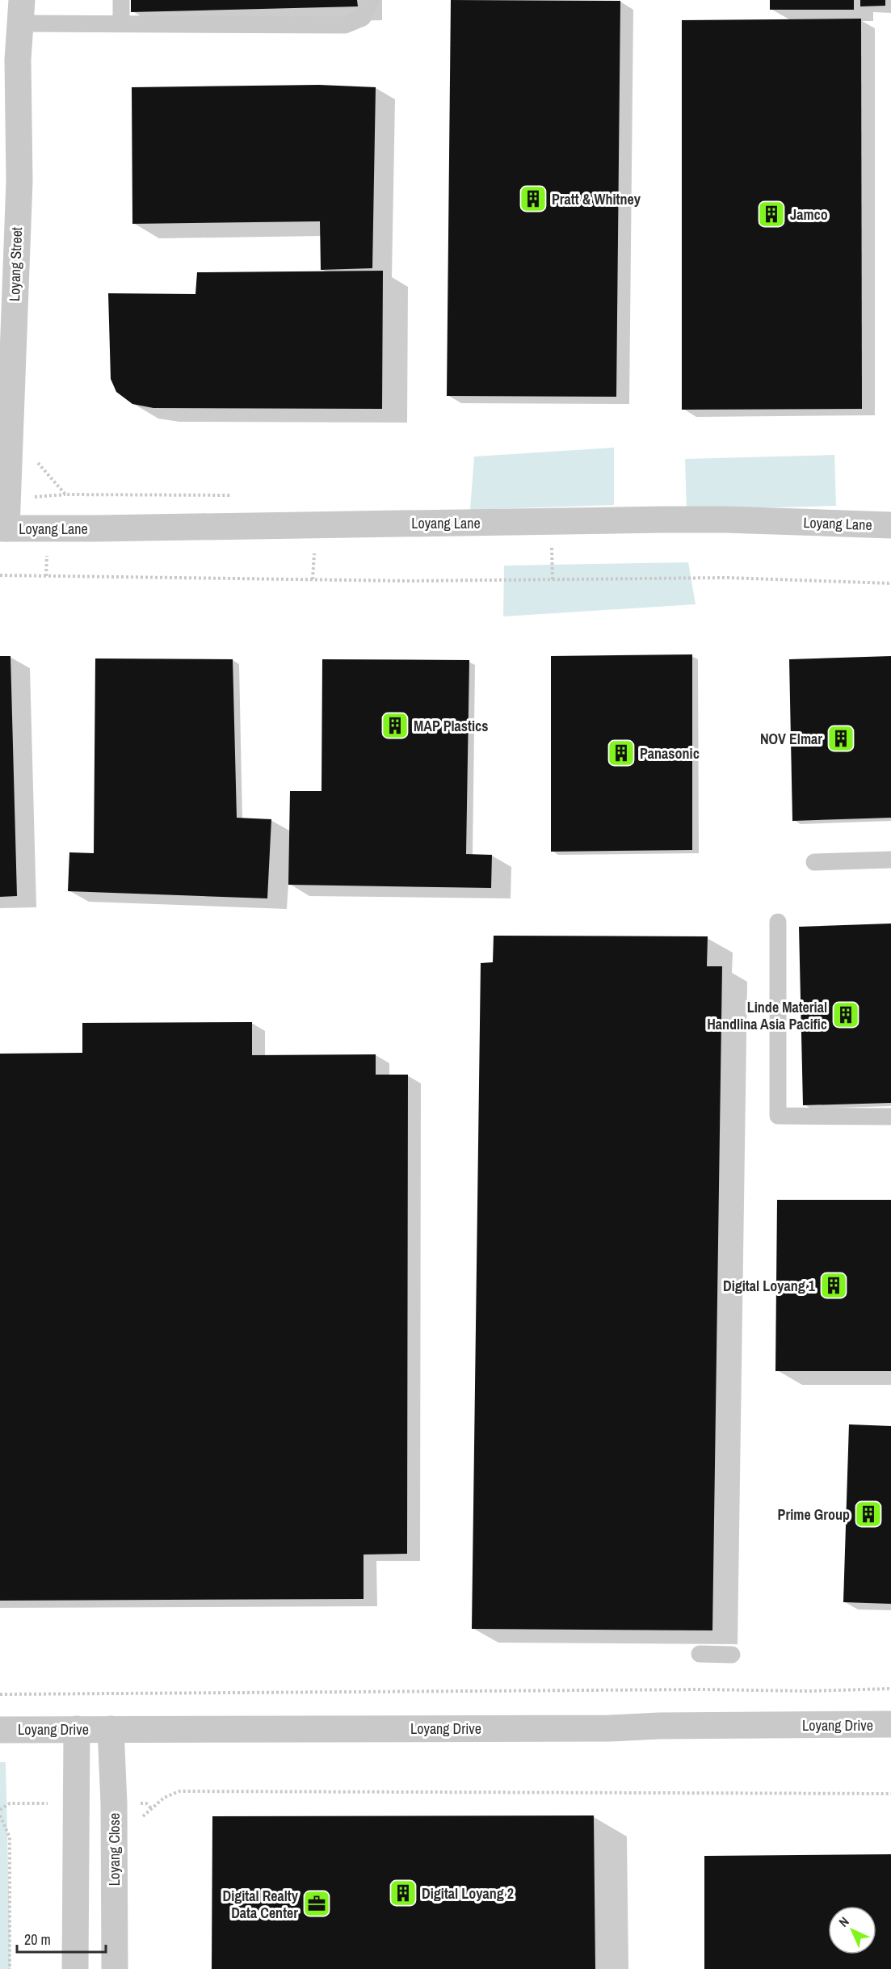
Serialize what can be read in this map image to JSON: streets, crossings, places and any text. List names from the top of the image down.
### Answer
{
  "streets": {
    "street": [
      "Loyang Street",
      "Loyang Lane",
      "Loyang Drive",
      "Loyang Close"
    ]
  },
  "crossings": [
    ["Loyang Street", "Loyang Lane"],
    ["Loyang Drive", "Loyang Close"]
  ],
  "places": {
    "building": [
      "Pratt & Whitney",
      "Jamco",
      "MAP Plastics",
      "NOV Elmar",
      "Panasonic",
      "Linde Material Handlina Asia Pacific",
      "Digital Loyang 1",
      "Prime Group",
      "Digital Loyang 2"
    ],
    "office": ["Digital Realty Data Center"]
  },
  "scale_bar": "20 m",
  "north": "top left"
}
